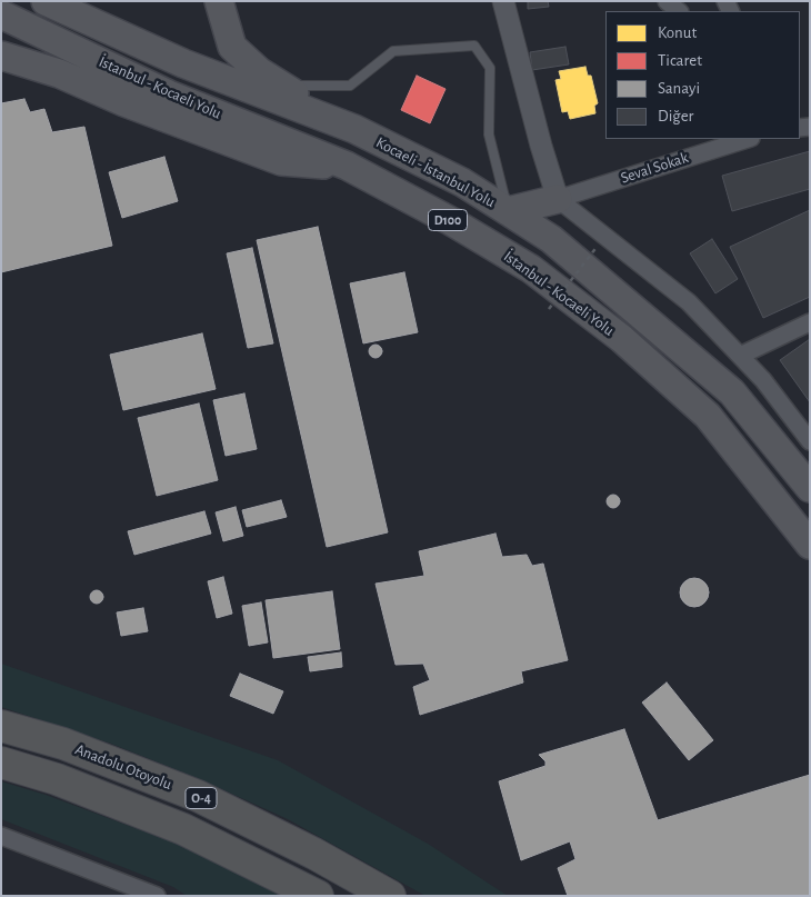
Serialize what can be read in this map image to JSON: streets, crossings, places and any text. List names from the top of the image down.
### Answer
{
  "streets": {
    "highway": [
      "İstanbul - Kocaeli Yolu",
      "Kocaeli - İstanbul Yolu",
      "D100",
      "Anadolu Otoyolu",
      "O-4"
    ],
    "street": ["Seval Sokak"]
  },
  "legend": [
    "Konut",
    "Ticaret",
    "Sanayi",
    "Diğer"
  ]
}
